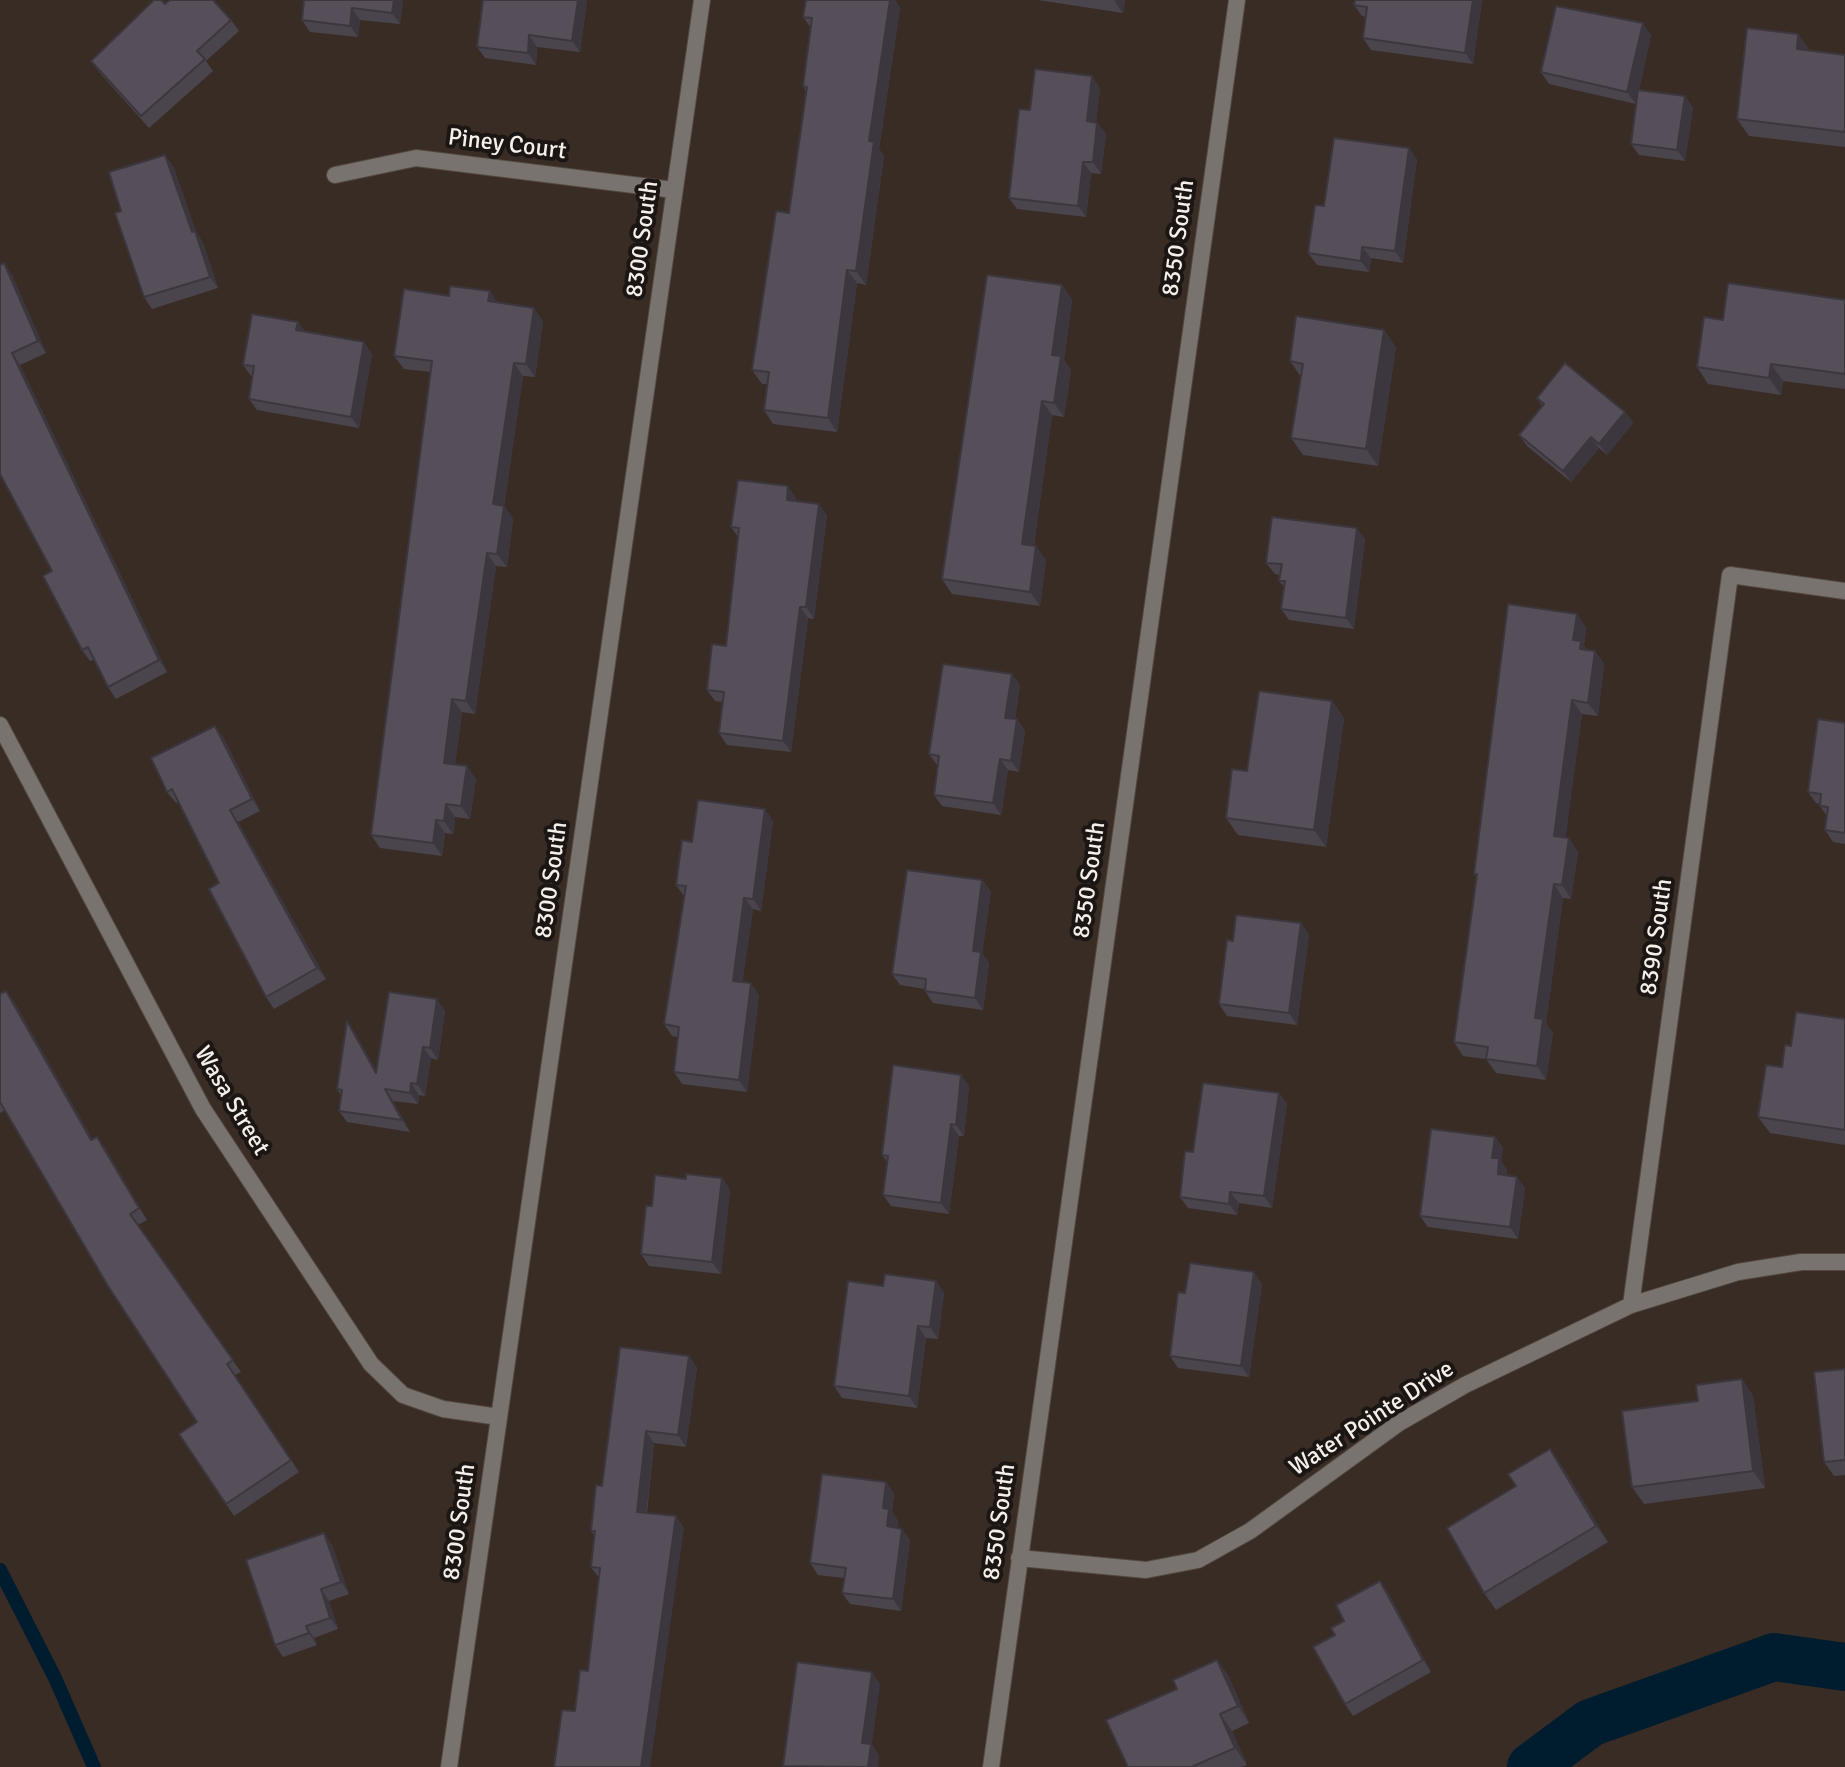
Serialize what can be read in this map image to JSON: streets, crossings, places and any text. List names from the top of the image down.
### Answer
{
  "streets": {
    "street": [
      "Piney Court",
      "8350 South",
      "8300 South",
      "8390 South",
      "Wasa Street",
      "Water Pointe Drive"
    ]
  },
  "crossings": [
    ["Piney Court", "8300 South"],
    ["8350 South", "Water Pointe Drive"],
    ["8300 South", "Wasa Street"],
    ["8390 South", "Water Pointe Drive"]
  ]
}
